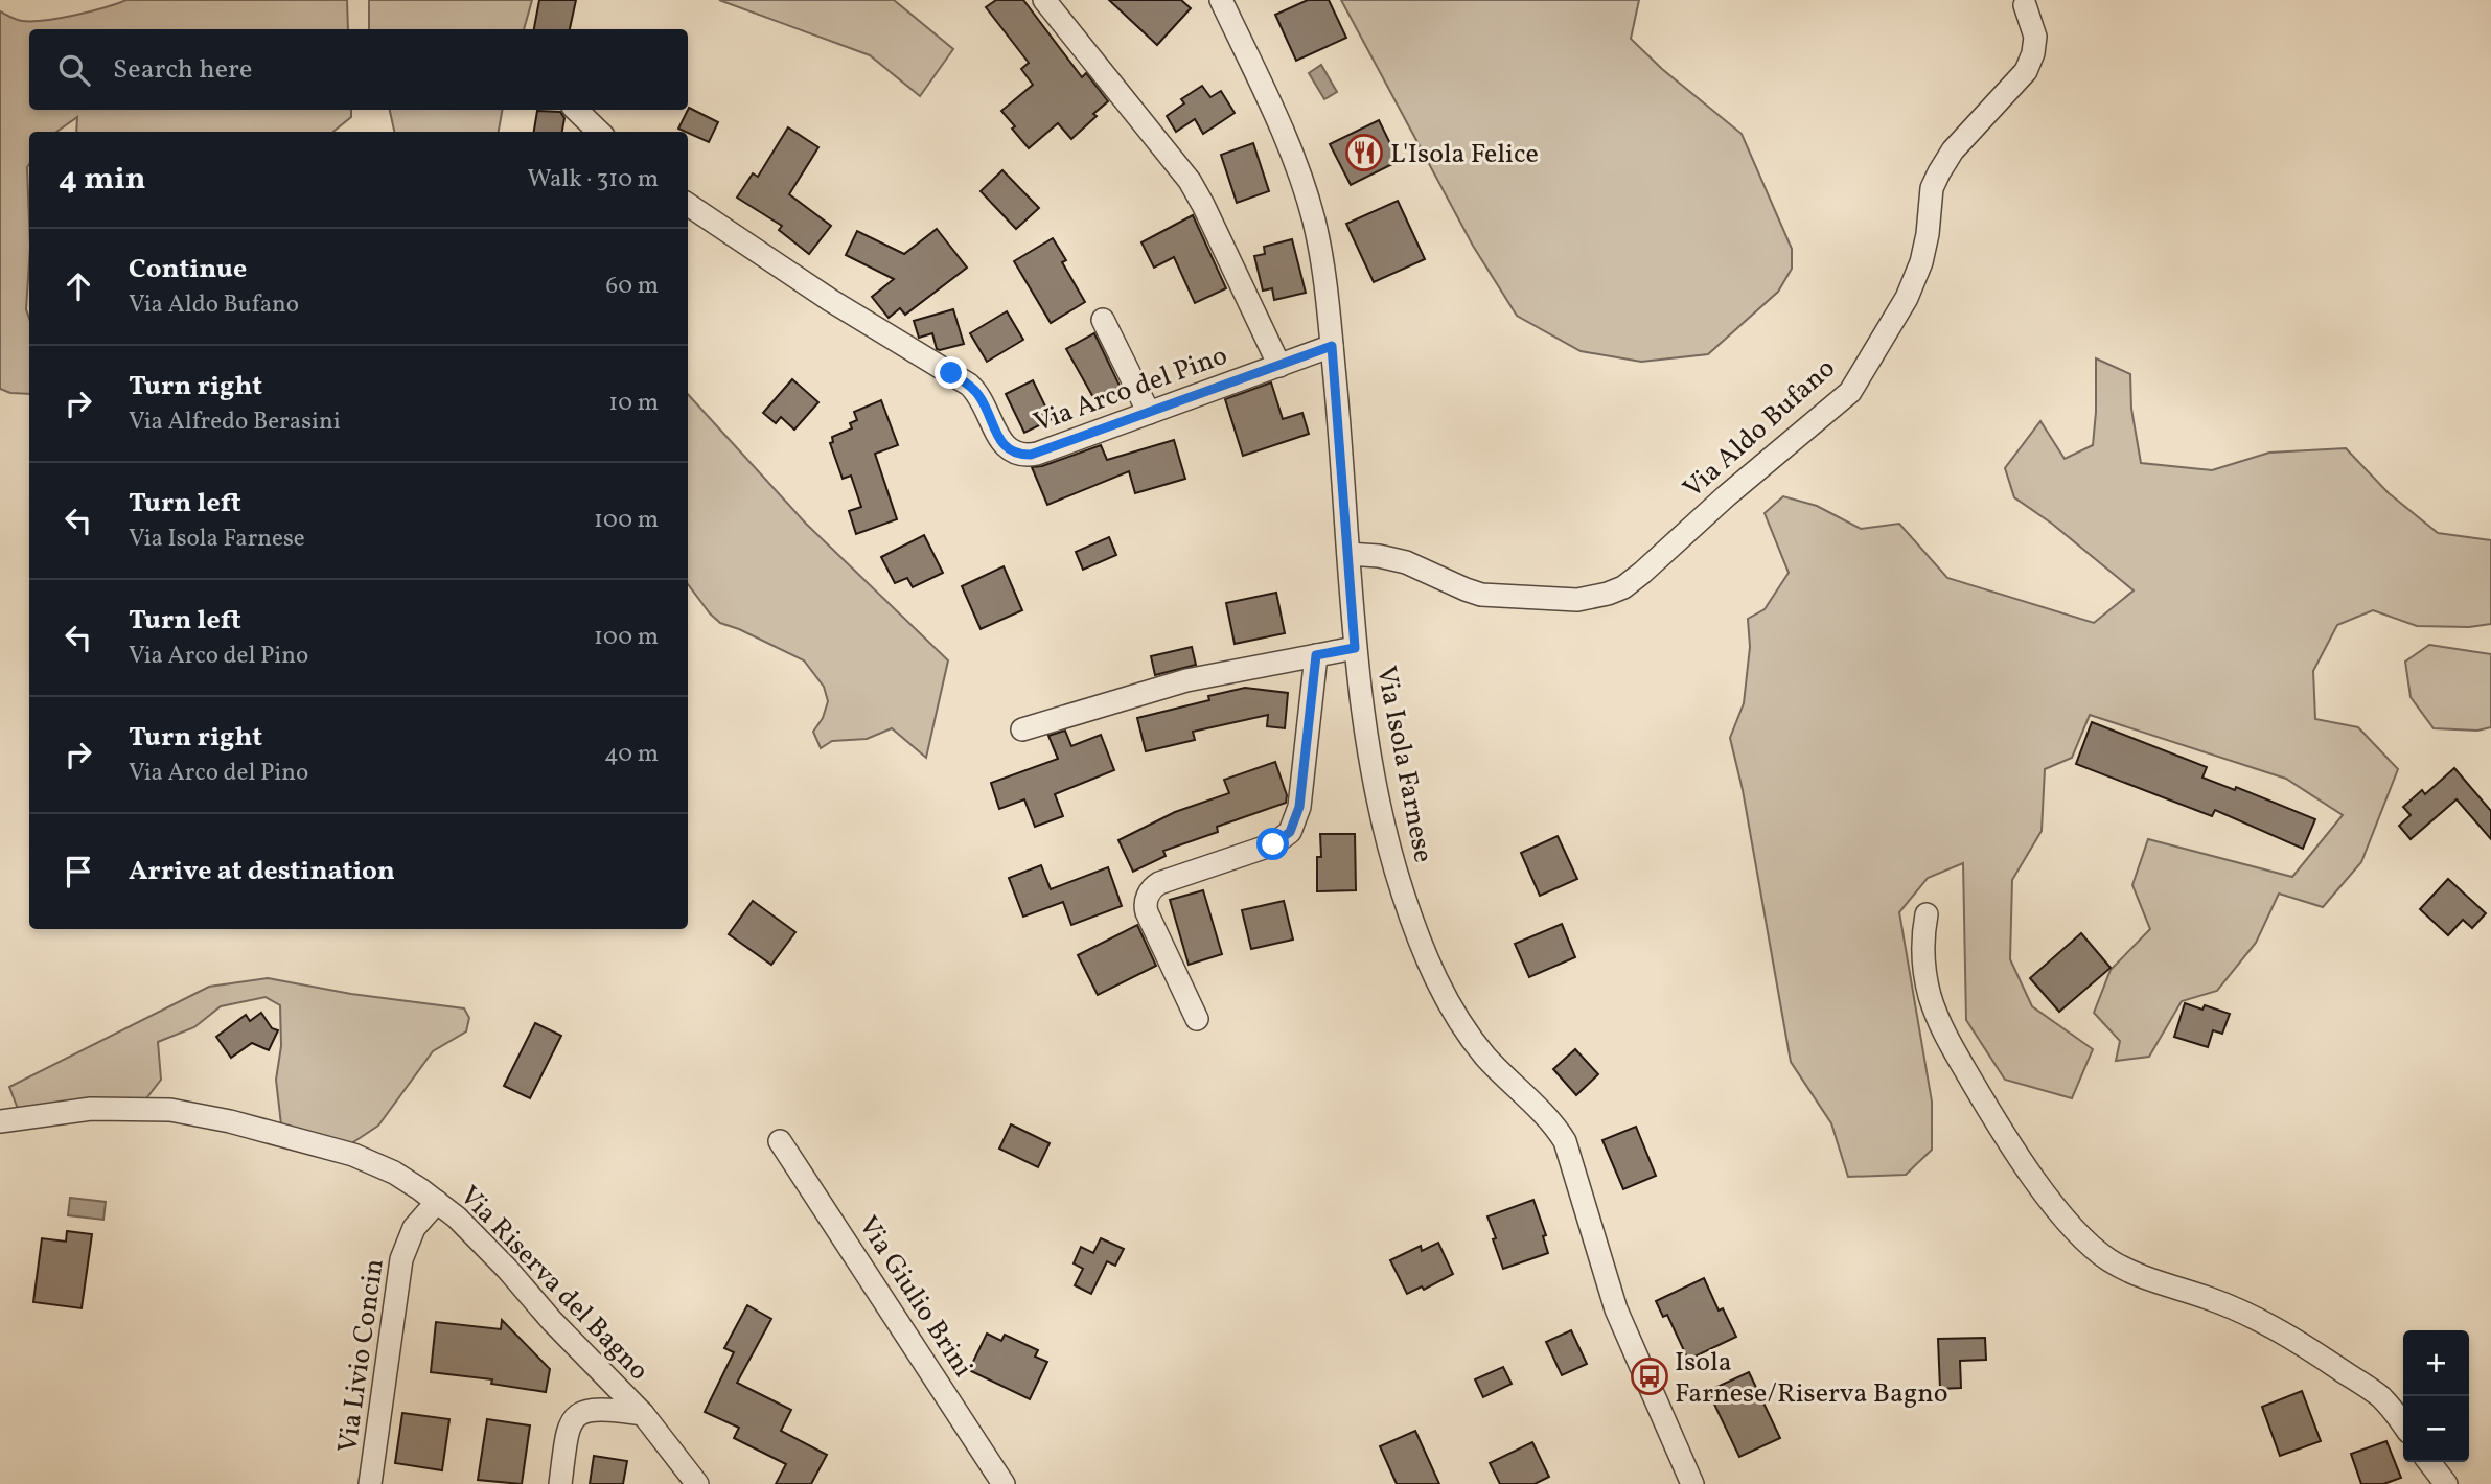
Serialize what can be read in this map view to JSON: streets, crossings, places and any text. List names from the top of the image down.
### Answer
{
  "streets": {
    "street": [
      "Via Arco del Pino",
      "Via Aldo Bufano",
      "Via Isola Farnese",
      "Via Riserva del Bagno",
      "Via Giulio Brini",
      "Via Livio Concin"
    ]
  },
  "crossings": [
    ["Via Arco del Pino", "Via Isola Farnese"],
    ["Via Aldo Bufano", "Via Isola Farnese"],
    ["Via Riserva del Bagno", "Via Livio Concin"]
  ],
  "places": {
    "restaurant": ["L'Isola Felice"],
    "bus stop": ["Isola Farnese/Riserva Bagno"]
  },
  "page": {
    "search": "Search here",
    "heading": ["4 min", "Walk · 310 m"],
    "list": [
      ["Continue", "Via Aldo Bufano", "60 m"],
      ["Turn right", "Via Alfredo Berasini", "10 m"],
      ["Turn left", "Via Isola Farnese", "100 m"],
      ["Turn left", "Via Arco del Pino", "100 m"],
      ["Turn right", "Via Arco del Pino", "40 m"],
      "Arrive at destination"
    ],
    "map_buttons": ["+", "−"]
  }
}
